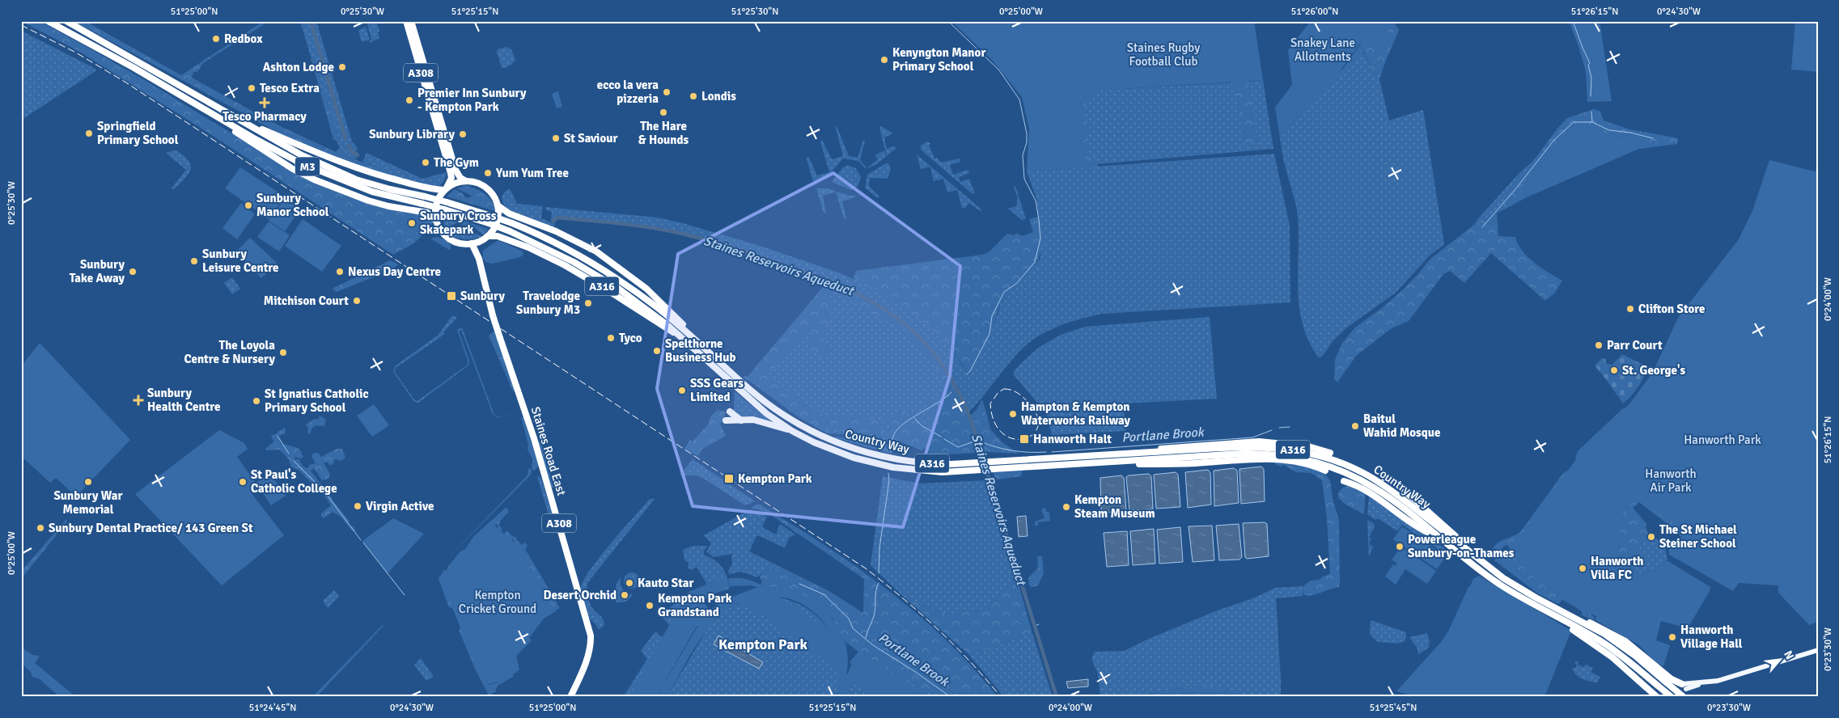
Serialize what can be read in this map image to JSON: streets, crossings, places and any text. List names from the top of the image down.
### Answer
{
  "streets": {
    "highway": [
      "A308",
      "M3",
      "A316",
      "Country Way",
      "Staines Road East"
    ]
  },
  "crossings": [
    ["A308", "M3"],
    ["A308", "A316"],
    ["A308", "Staines Road East"],
    ["M3", "A316"],
    ["M3", "Staines Road East"],
    ["A316", "Country Way"],
    ["A316", "Staines Road East"]
  ],
  "districts": ["Kempton Park"],
  "water": ["Staines Reservoirs Aqueduct", "Portlane Brook"],
  "parks": [
    "Snakey Lane Allotments",
    "Staines Rugby Football Club",
    "Hanworth Park",
    "Hanworth Air Park",
    "Kempton Cricket Ground"
  ],
  "places": {
    "other": [
      "Redbox",
      "Kenyngton Manor Primary School",
      "Ashton Lodge",
      "Tesco Extra",
      "ecco la vera pizzeria",
      "Londis",
      "Premier Inn Sunbury - Kempton Park",
      "The Hare & Hounds",
      "Springfield Primary School",
      "Sunbury Library",
      "St Saviour",
      "The Gym",
      "Yum Yum Tree",
      "Sunbury Manor School",
      "Sunbury Cross Skatepark",
      "Sunbury Leisure Centre",
      "Sunbury Take Away",
      "Nexus Day Centre",
      "Mitchison Court",
      "Travelodge Sunbury M3",
      "Clifton Store",
      "Tyco",
      "Parr Court",
      "Spelthorne Business Hub",
      "The Loyola Centre & Nursery",
      "St. George's",
      "SSS Gears Limited",
      "St Ignatius Catholic Primary School",
      "Hampton & Kempton Waterworks Railway",
      "Baitul Wahid Mosque",
      "Sunbury War Memorial",
      "St Paul's Catholic College",
      "Virgin Active",
      "Kempton Steam Museum",
      "Sunbury Dental Practice/ 143 Green St",
      "The St Michael Steiner School",
      "Powerleague Sunbury-on-Thames",
      "Hanworth Villa FC",
      "Kauto Star",
      "Desert Orchid",
      "Kempton Park Grandstand",
      "Hanworth Village Hall"
    ],
    "health": ["Tesco Pharmacy", "Sunbury Health Centre"],
    "transit": ["Sunbury", "Hanworth Halt", "Kempton Park"]
  },
  "north": "top right",
  "coordinates": [
    "51°25'00\"N",
    "0°25'30\"W",
    "51°25'15\"N",
    "51°25'30\"N",
    "0°25'00\"W",
    "51°26'00\"N",
    "51°26'15\"N",
    "0°24'30\"W",
    "0°24'00\"W",
    "0°23'30\"W",
    "51°24'45\"N",
    "51°25'45\"N"
  ]
}
